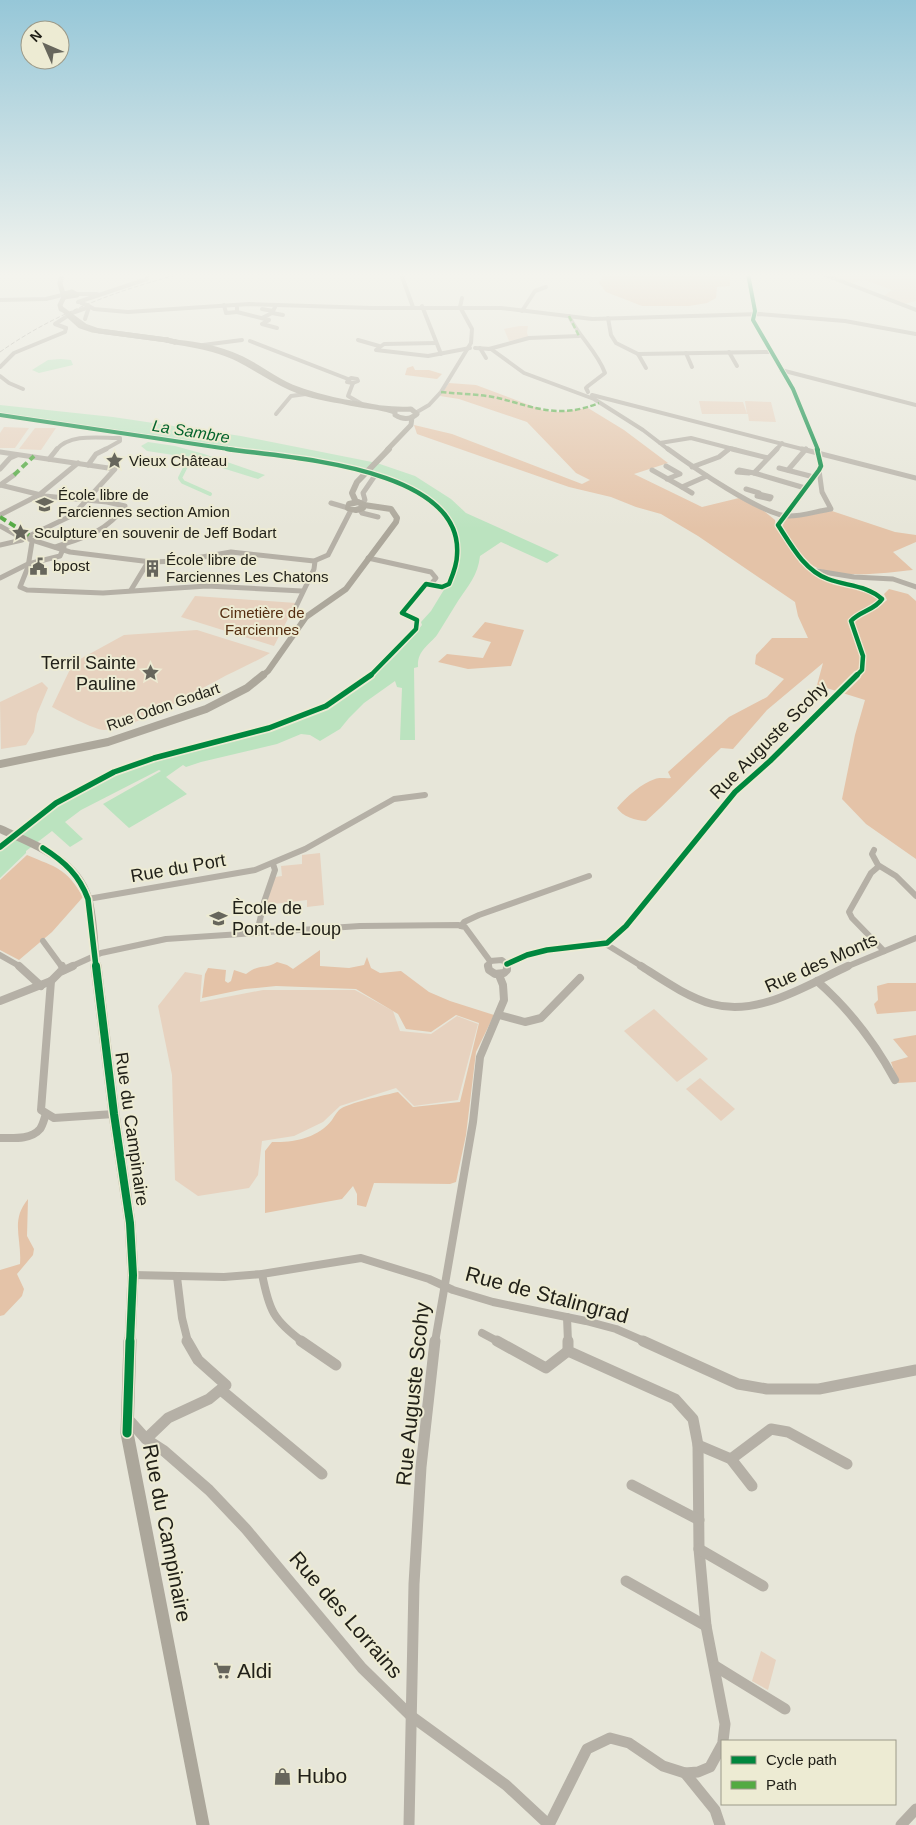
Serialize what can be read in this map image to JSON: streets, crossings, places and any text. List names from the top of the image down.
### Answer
{
  "streets": {
    "main road": ["Rue Odon Godart", "Rue du Campinaire"],
    "street": [
      "Rue Auguste Scohy",
      "Rue du Port",
      "Rue des Monts",
      "Rue de Stalingrad",
      "Rue des Lorrains"
    ]
  },
  "crossings": [
    ["Rue Auguste Scohy", "Rue des Monts"],
    ["Rue Auguste Scohy", "Rue de Stalingrad"],
    ["Rue Auguste Scohy", "Rue des Lorrains"],
    ["Rue du Port", "Rue du Campinaire"],
    ["Rue du Campinaire", "Rue de Stalingrad"],
    ["Rue du Campinaire", "Rue des Lorrains"]
  ],
  "water": ["La Sambre"],
  "parks": ["Cimetière de Farciennes"],
  "places": {
    "place": ["Vieux Château", "Sculpture en souvenir de Jeff Bodart", "Terril Sainte Pauline"],
    "school or university": ["École libre de Farciennes section Amion", "Ècole de Pont-de-Loup"],
    "public building": ["bpost"],
    "building": ["École libre de Farciennes Les Chatons"],
    "supermarket": ["Aldi"],
    "shop": ["Hubo"]
  },
  "legend": ["Cycle path", "Path"],
  "north": "top left"
}
